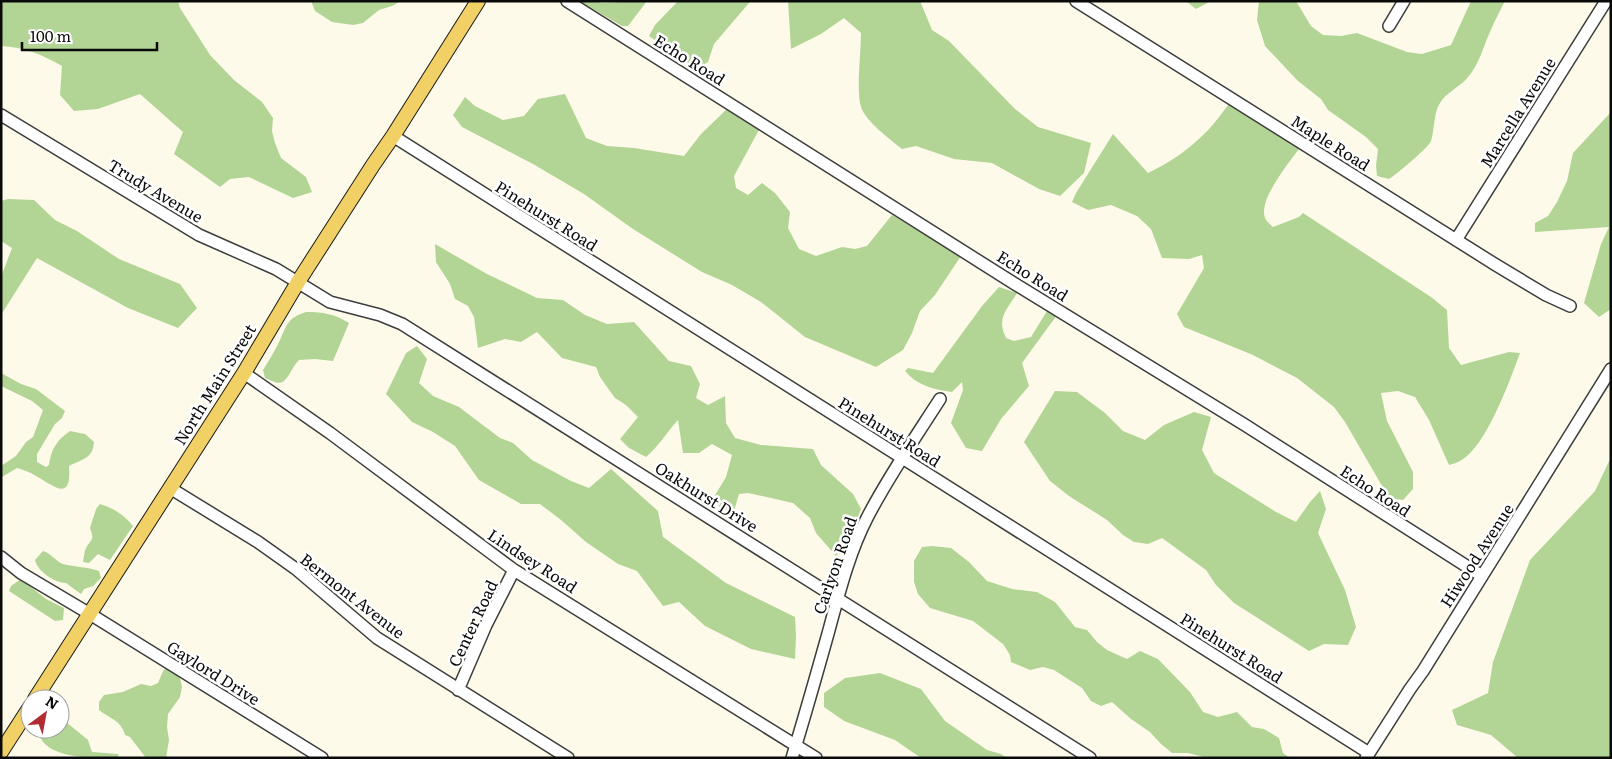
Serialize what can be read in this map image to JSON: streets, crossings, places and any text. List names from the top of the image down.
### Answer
{
  "streets": {
    "main road": ["North Main Street"],
    "street": [
      "Echo Road",
      "Marcella Avenue",
      "Maple Road",
      "Trudy Avenue",
      "Pinehurst Road",
      "Oakhurst Drive",
      "Hiwood Avenue",
      "Lindsey Road",
      "Carlyon Road",
      "Bermont Avenue",
      "Center Road",
      "Gaylord Drive"
    ]
  },
  "crossings": [
    ["Echo Road", "Hiwood Avenue"],
    ["Marcella Avenue", "Maple Road"],
    ["Trudy Avenue", "North Main Street"],
    ["Trudy Avenue", "Oakhurst Drive"],
    ["Pinehurst Road", "North Main Street"],
    ["Pinehurst Road", "Hiwood Avenue"],
    ["Pinehurst Road", "Carlyon Road"],
    ["North Main Street", "Oakhurst Drive"],
    ["North Main Street", "Lindsey Road"],
    ["North Main Street", "Bermont Avenue"],
    ["North Main Street", "Gaylord Drive"],
    ["Oakhurst Drive", "Carlyon Road"],
    ["Lindsey Road", "Carlyon Road"],
    ["Lindsey Road", "Center Road"],
    ["Bermont Avenue", "Center Road"]
  ],
  "scale_bar": "100 m",
  "north": "top right"
}
